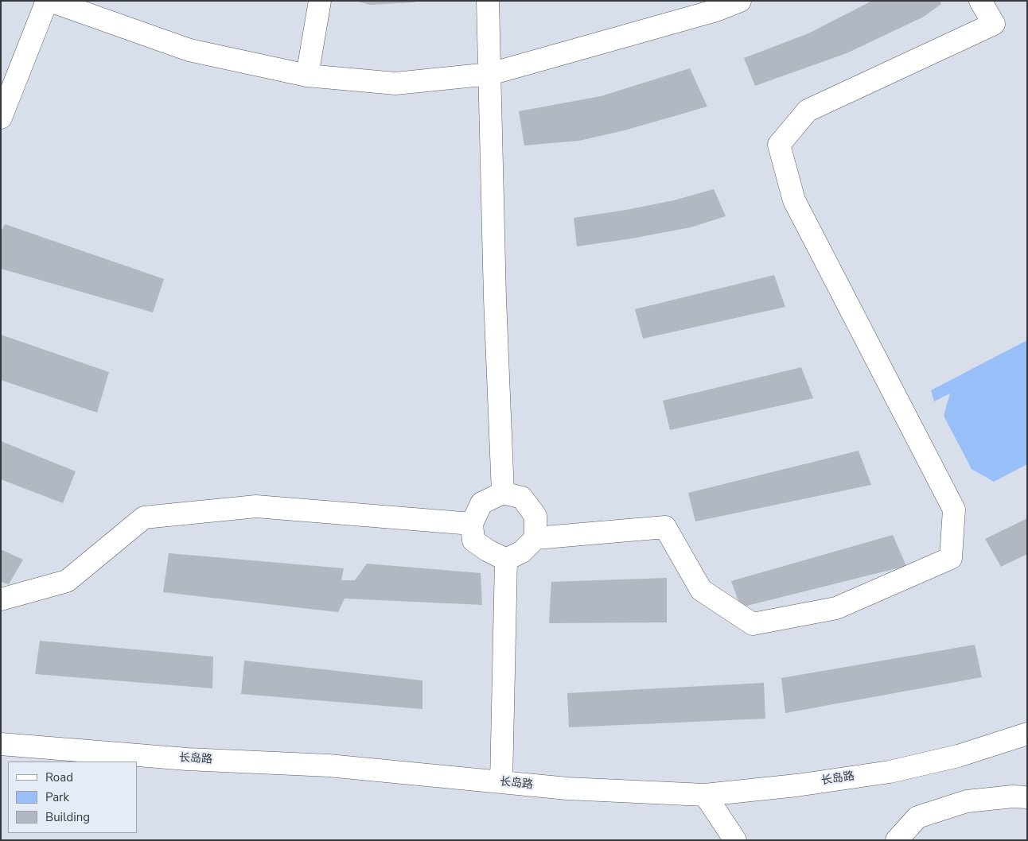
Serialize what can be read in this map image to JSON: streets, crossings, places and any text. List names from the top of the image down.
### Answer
{
  "streets": {
    "street": ["长岛路"]
  },
  "legend": ["Road", "Park", "Building"]
}
